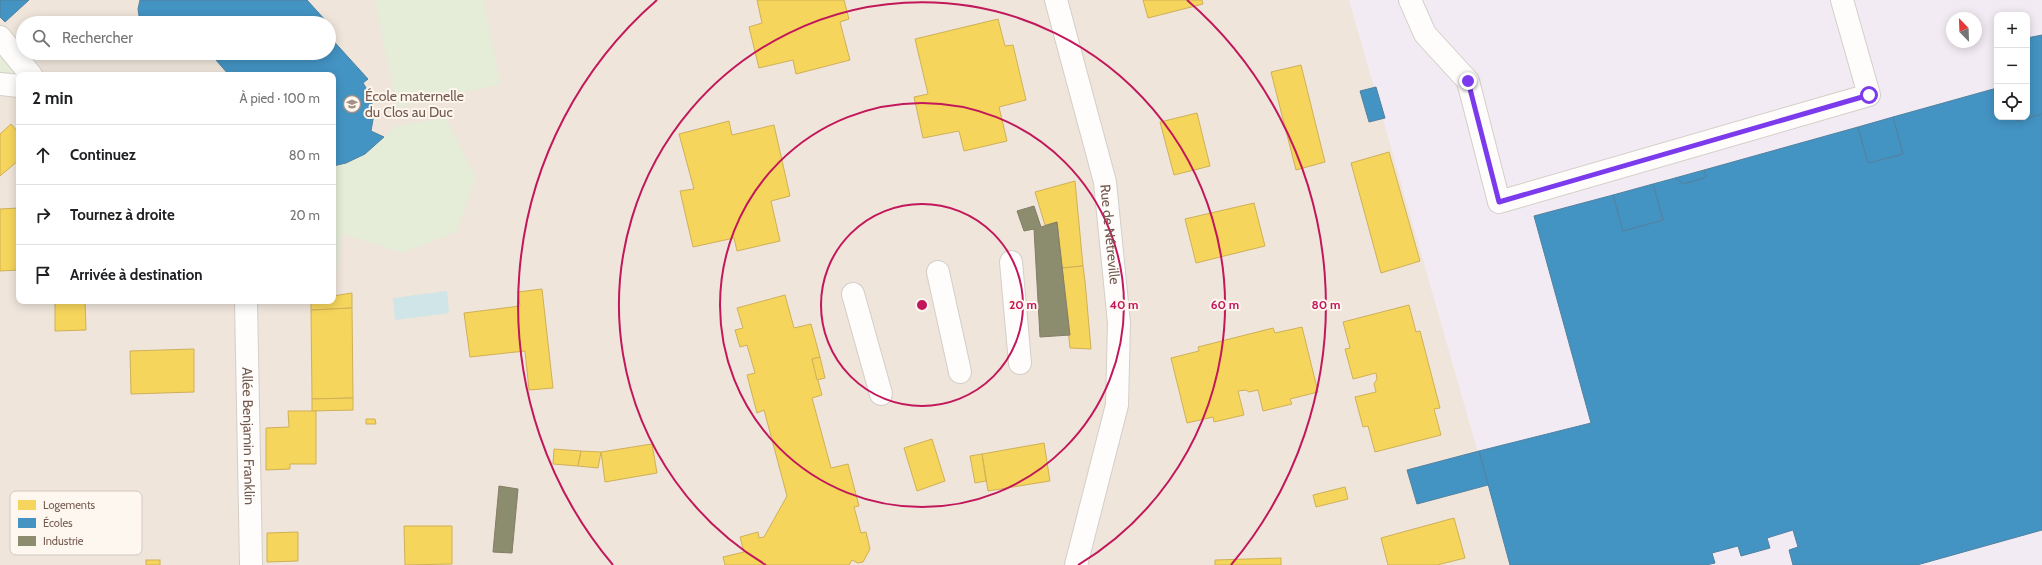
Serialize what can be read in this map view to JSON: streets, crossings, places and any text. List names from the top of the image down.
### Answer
{
  "streets": {
    "street": ["Rue de Nétreville", "Allée Benjamin Franklin"]
  },
  "places": {
    "school or university": ["École maternelle du Clos au Duc"]
  },
  "legend": ["Logements", "Écoles", "Industrie"],
  "north": "top left",
  "page": {
    "map_buttons": ["+", "−"],
    "search": "Rechercher",
    "heading": ["2 min", "À pied · 100 m"],
    "list": [
      ["Continuez", "80 m"],
      ["Tournez à droite", "20 m"],
      "Arrivée à destination"
    ]
  },
  "rings": [
    "20 m",
    "40 m",
    "60 m",
    "80 m"
  ]
}
